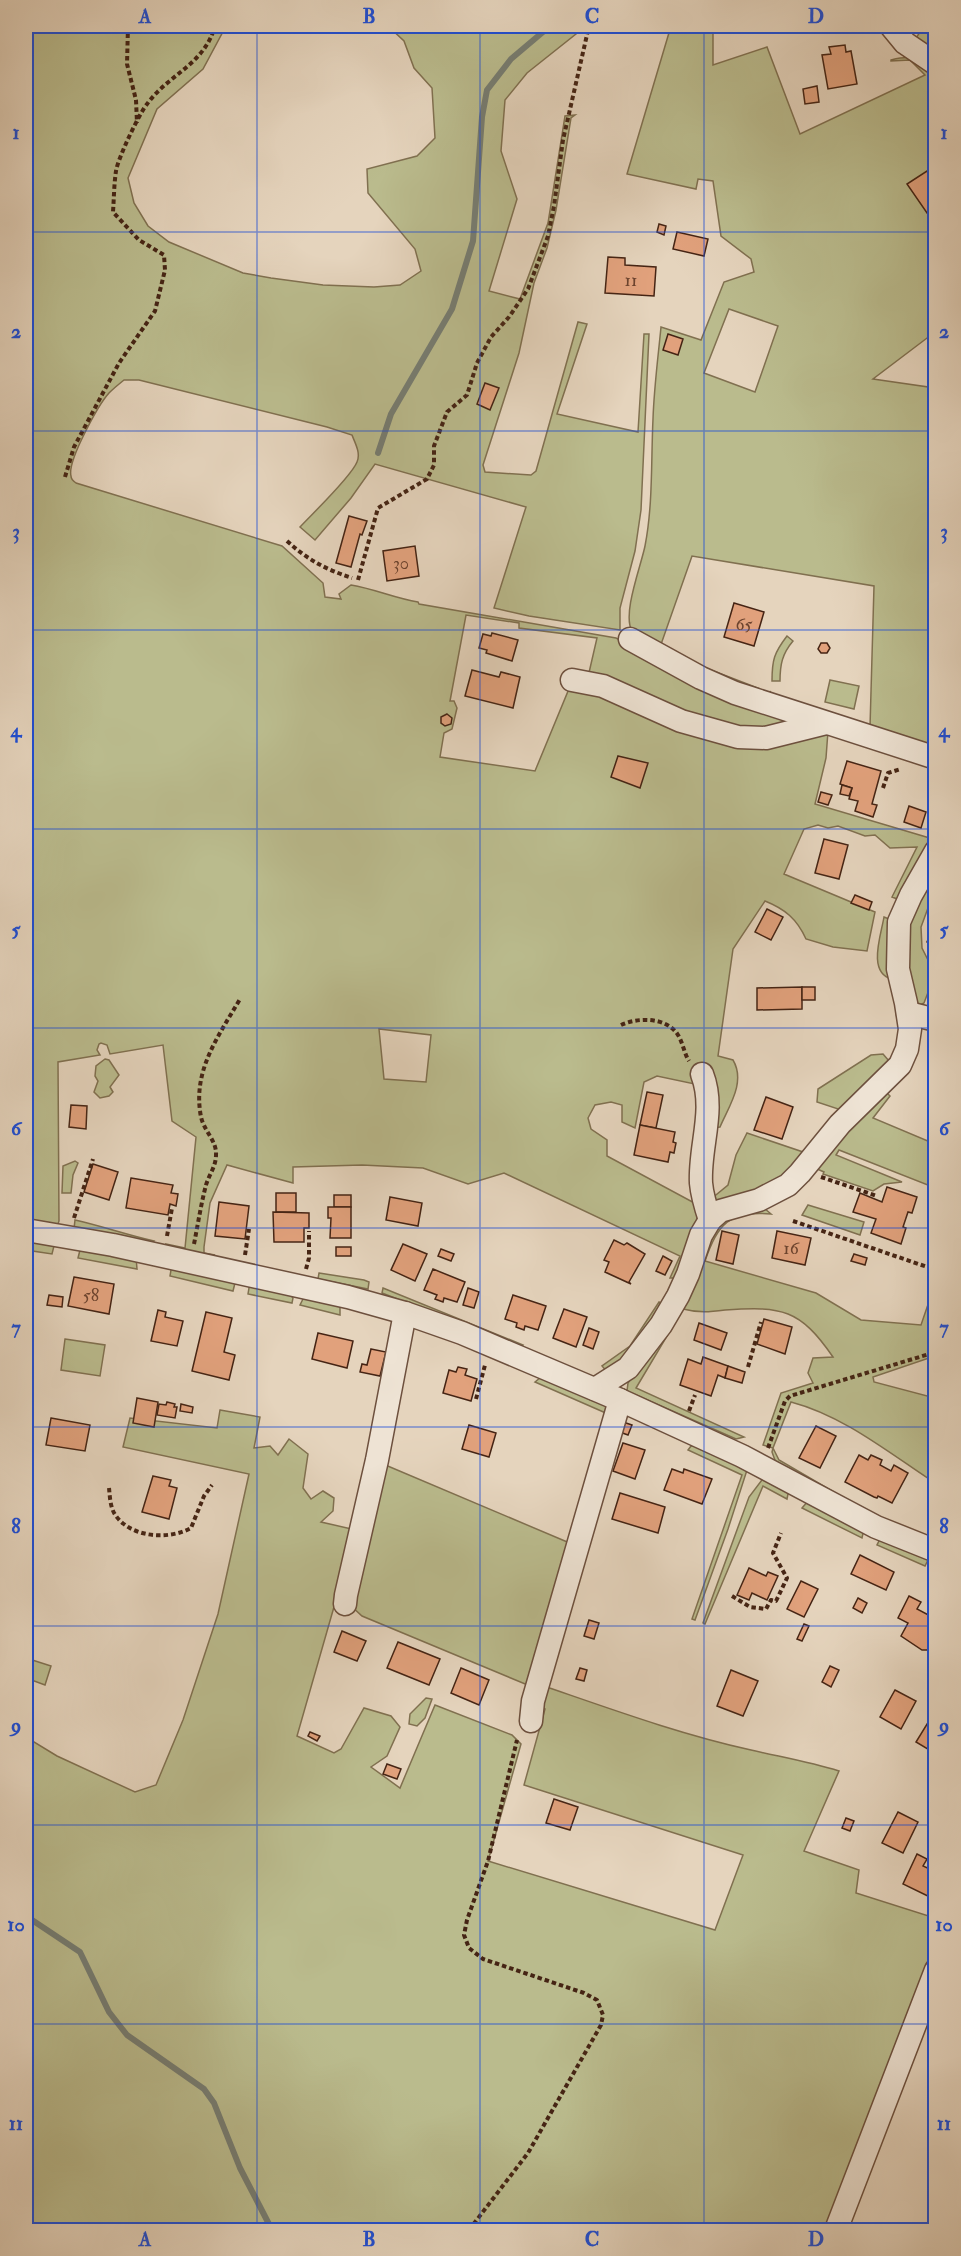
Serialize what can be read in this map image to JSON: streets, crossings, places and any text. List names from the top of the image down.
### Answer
{
  "house_numbers": [
    "11",
    "30",
    "65",
    "16",
    "58"
  ],
  "grid": {
    "columns": [
      "A",
      "B",
      "C",
      "D"
    ],
    "rows": [
      "1",
      "2",
      "3",
      "4",
      "5",
      "6",
      "7",
      "8",
      "9",
      "10",
      "11"
    ]
  }
}
